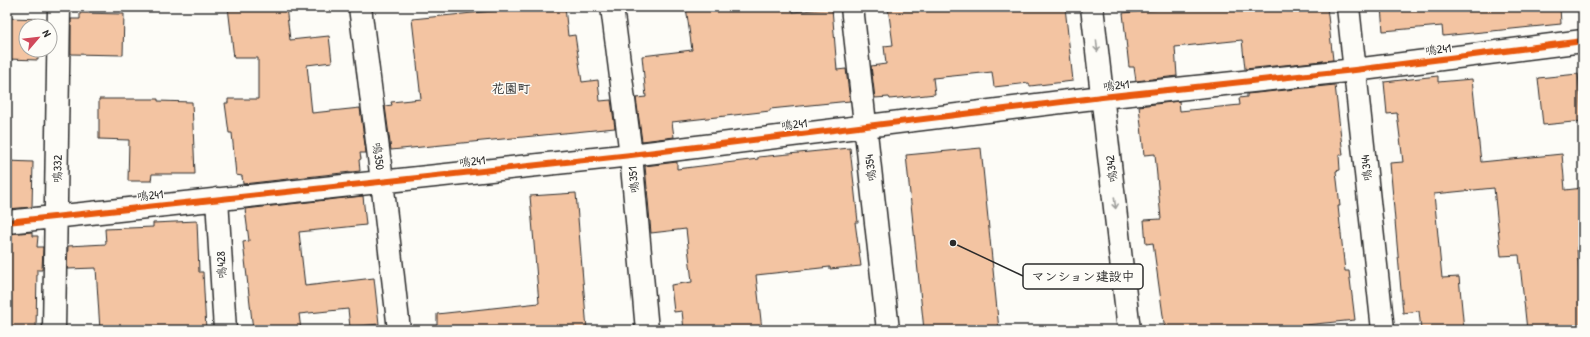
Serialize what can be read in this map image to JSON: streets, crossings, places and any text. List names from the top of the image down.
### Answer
{
  "streets": {
    "street": [
      "鳴241",
      "鳴350",
      "鳴354",
      "鳴344",
      "鳴332",
      "鳴342",
      "鳴351",
      "鳴428"
    ]
  },
  "crossings": [
    ["鳴241", "鳴350"],
    ["鳴241", "鳴354"],
    ["鳴241", "鳴344"],
    ["鳴241", "鳴332"],
    ["鳴241", "鳴342"],
    ["鳴241", "鳴351"],
    ["鳴241", "鳴428"]
  ],
  "one_way": ["鳴342"],
  "districts": ["花園町"],
  "places": ["マンション建設中"],
  "north": "top right"
}
